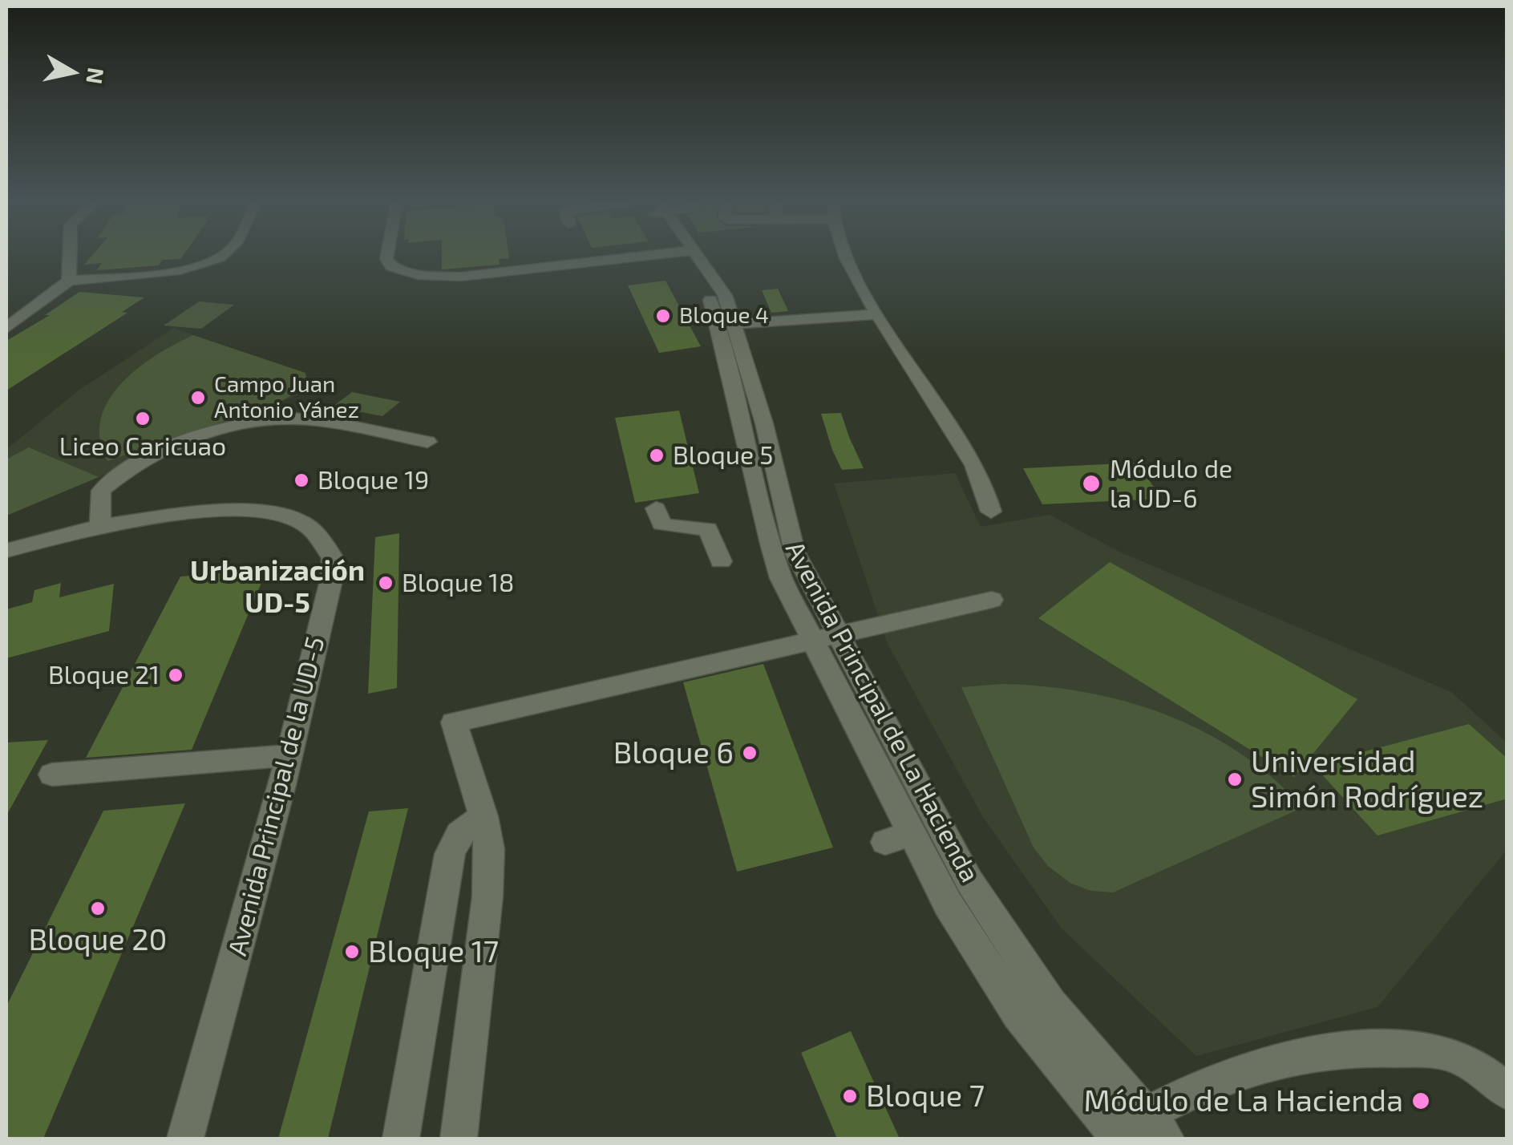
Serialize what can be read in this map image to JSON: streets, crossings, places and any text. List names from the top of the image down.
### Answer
{
  "streets": {
    "street": ["Avenida Principal de La Hacienda", "Avenida Principal de la UD-5"]
  },
  "districts": ["Urbanización UD-5"],
  "places": [
    "Bloque 4",
    "Campo Juan Antonio Yánez",
    "Liceo Caricuao",
    "Bloque 5",
    "Bloque 19",
    "Módulo de la UD-6",
    "Bloque 18",
    "Bloque 21",
    "Bloque 6",
    "Universidad Simón Rodríguez",
    "Bloque 20",
    "Bloque 17",
    "Bloque 7",
    "Módulo de La Hacienda"
  ],
  "north": "right"
}
